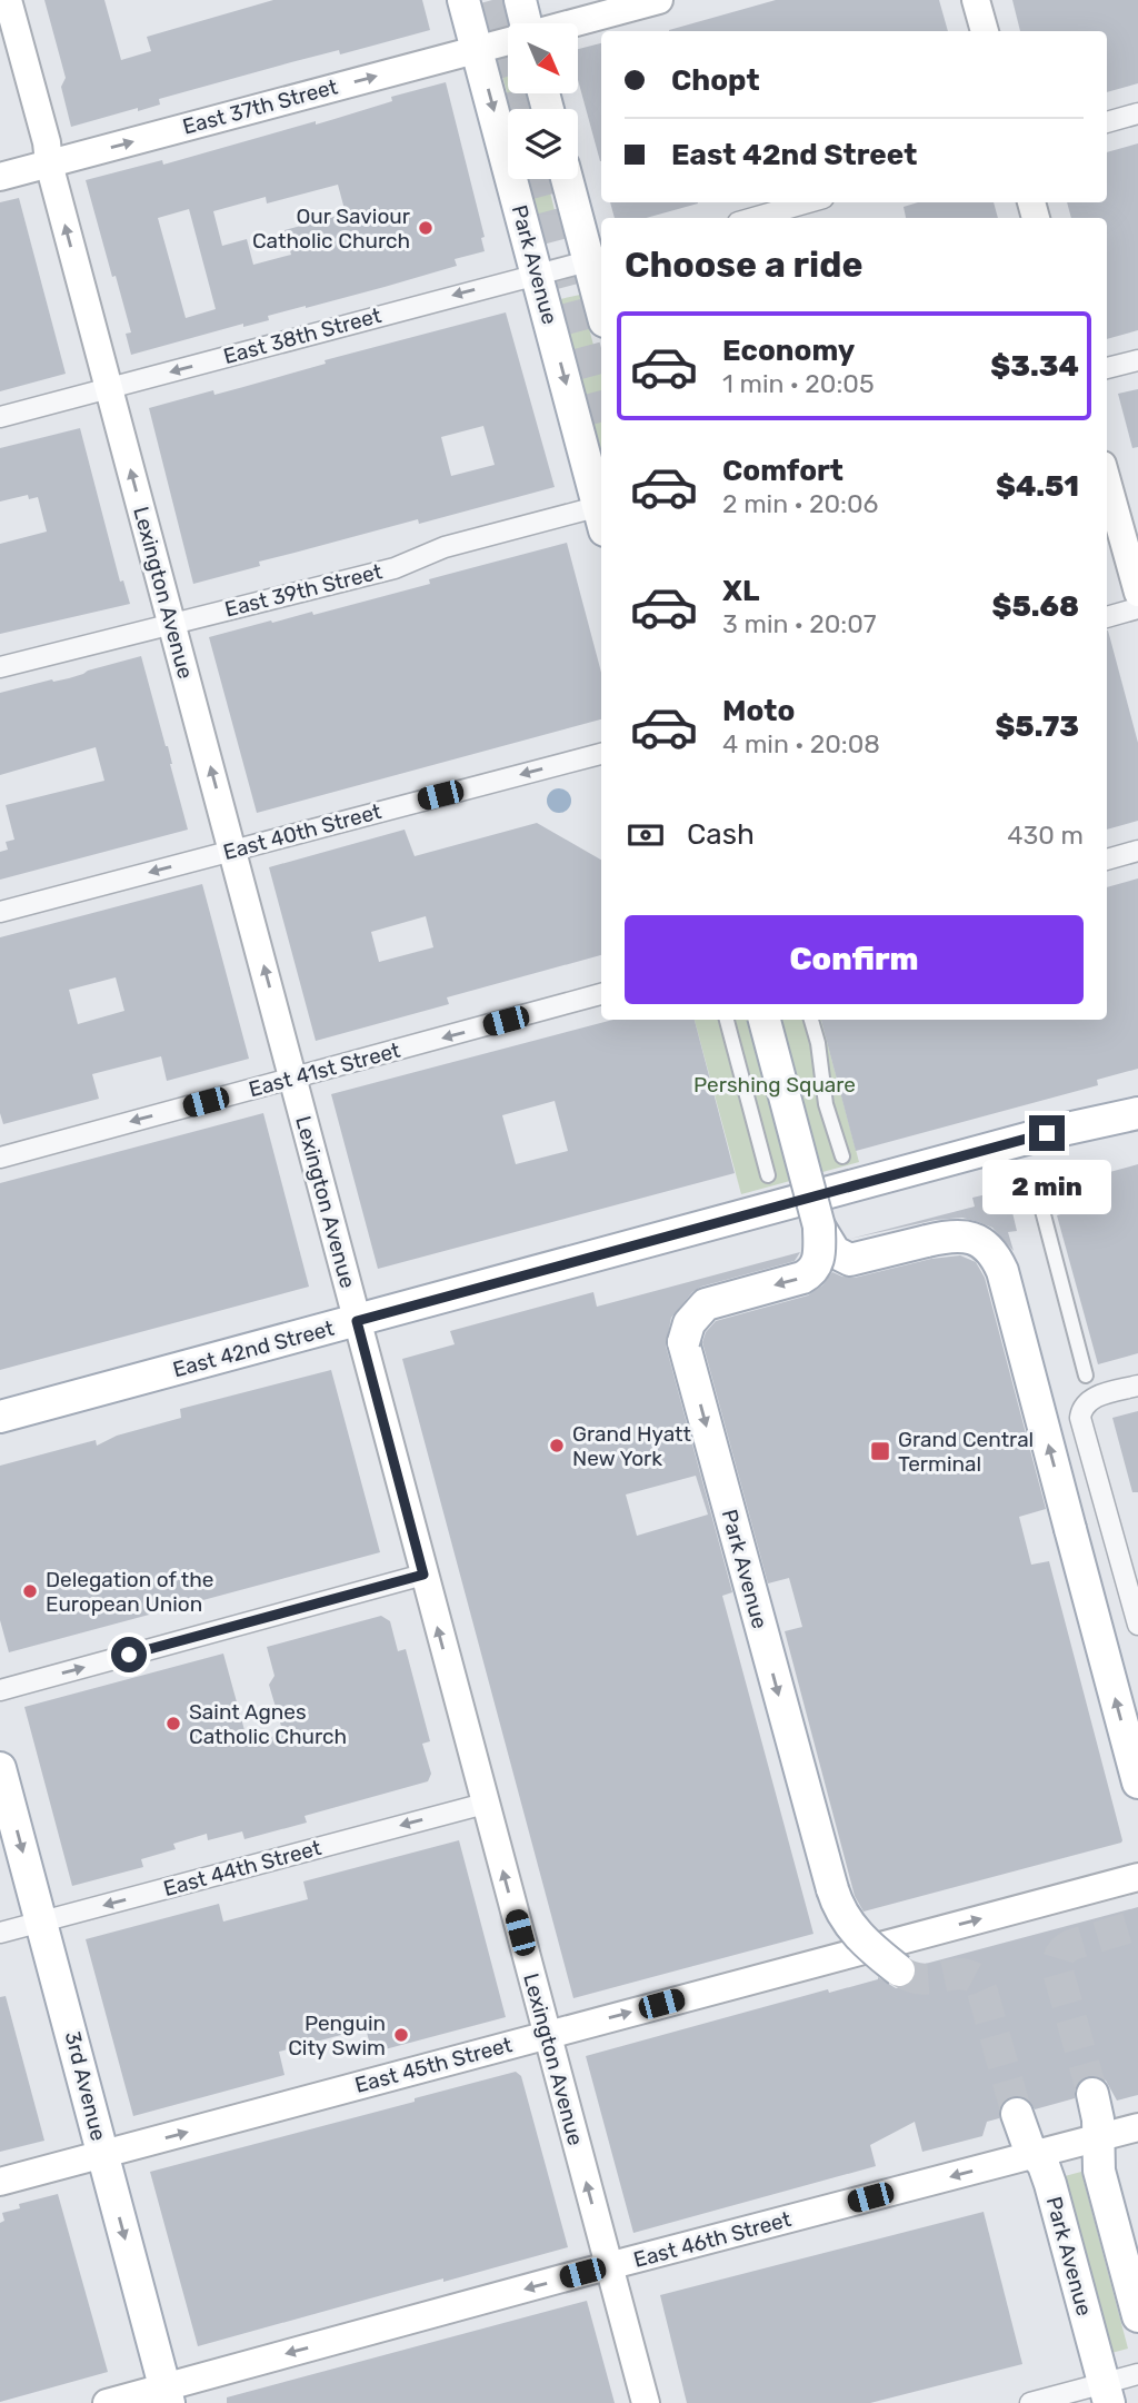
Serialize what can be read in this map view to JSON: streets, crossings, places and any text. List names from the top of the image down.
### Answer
{
  "streets": {
    "main road": [
      "East 37th Street",
      "Park Avenue",
      "Lexington Avenue",
      "East 42nd Street",
      "East 45th Street",
      "3rd Avenue",
      "East 46th Street"
    ],
    "street": [
      "East 38th Street",
      "East 39th Street",
      "East 40th Street",
      "East 41st Street",
      "East 44th Street"
    ]
  },
  "crossings": [
    ["East 37th Street", "Park Avenue"],
    ["East 37th Street", "Lexington Avenue"],
    ["Park Avenue", "East 38th Street"],
    ["Park Avenue", "East 46th Street"],
    ["East 38th Street", "Lexington Avenue"],
    ["East 39th Street", "Lexington Avenue"],
    ["Lexington Avenue", "East 40th Street"],
    ["Lexington Avenue", "East 41st Street"],
    ["Lexington Avenue", "East 42nd Street"],
    ["Lexington Avenue", "East 44th Street"],
    ["Lexington Avenue", "East 45th Street"],
    ["Lexington Avenue", "East 46th Street"],
    ["East 44th Street", "3rd Avenue"],
    ["East 45th Street", "3rd Avenue"],
    ["3rd Avenue", "East 46th Street"]
  ],
  "one_way": [
    "East 37th Street",
    "East 38th Street",
    "Lexington Avenue",
    "East 40th Street",
    "East 41st Street",
    "East 44th Street",
    "East 45th Street",
    "3rd Avenue",
    "East 46th Street"
  ],
  "parks": ["Pershing Square"],
  "places": {
    "other": [
      "Our Saviour Catholic Church",
      "Grand Hyatt New York",
      "Delegation of the European Union",
      "Saint Agnes Catholic Church",
      "Penguin City Swim"
    ],
    "transit": ["Grand Central Terminal"]
  },
  "north": "bottom right",
  "page": {
    "banner": ["Chopt", "East 42nd Street"],
    "heading": "Choose a ride",
    "list": [
      {
        "name": "Economy",
        "note": "1 min · 20:05",
        "value": "$3.34"
      },
      {
        "name": "Comfort",
        "note": "2 min · 20:06",
        "value": "$4.51"
      },
      {
        "name": "XL",
        "note": "3 min · 20:07",
        "value": "$5.68"
      },
      {
        "name": "Moto",
        "note": "4 min · 20:08",
        "value": "$5.73"
      }
    ],
    "pay": ["Cash", "430 m"],
    "buttons": "Confirm",
    "bubble": "2 min"
  }
}
